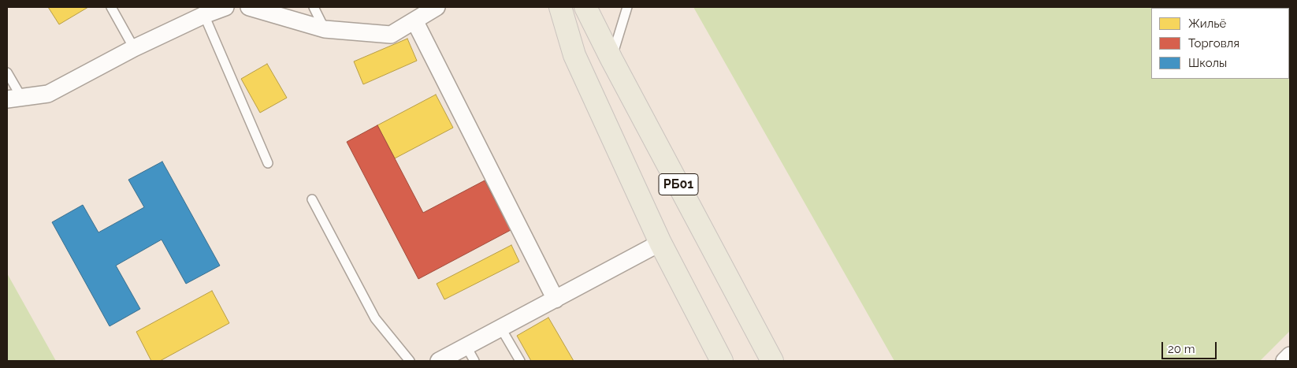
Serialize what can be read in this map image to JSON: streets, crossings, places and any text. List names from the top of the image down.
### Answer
{
  "streets": {
    "highway": ["РБ01"]
  },
  "legend": ["Жильё", "Торговля", "Школы"],
  "scale_bar": "20 m"
}
